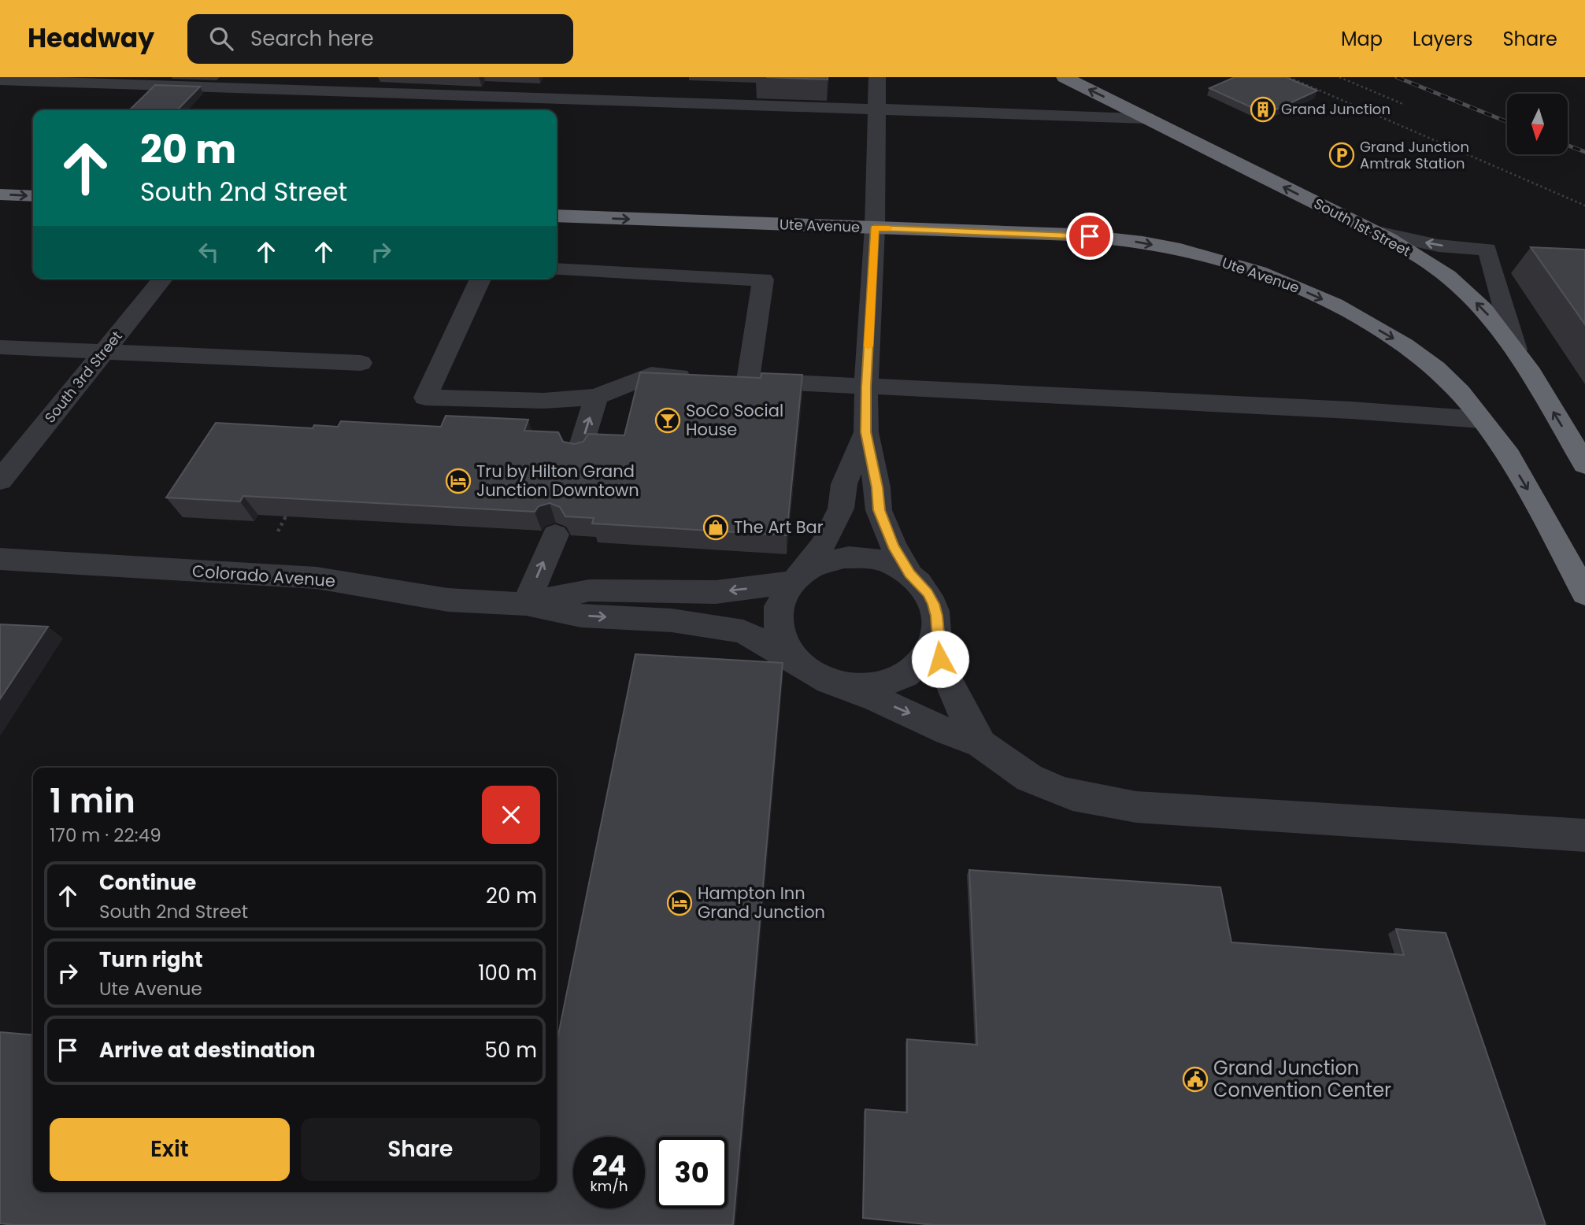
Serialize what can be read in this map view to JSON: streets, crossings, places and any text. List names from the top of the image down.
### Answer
{
  "streets": {
    "highway": ["Ute Avenue", "South 1st Street"],
    "street": ["South 3rd Street", "Colorado Avenue"]
  },
  "one_way": ["Ute Avenue", "South 1st Street"],
  "places": {
    "building": ["Grand Junction"],
    "parking": ["Grand Junction Amtrak Station"],
    "bar": ["SoCo Social House"],
    "hotel": ["Tru by Hilton Grand Junction Downtown", "Hampton Inn Grand Junction"],
    "shop": ["The Art Bar"],
    "public building": ["Grand Junction Convention Center"]
  },
  "north": "bottom",
  "page": {
    "header": "Headway",
    "search": "Search here",
    "nav": ["Map", "Layers", "Share"],
    "turn": ["20 m", "South 2nd Street"],
    "heading": ["1 min", "170 m · 22:49"],
    "list": [
      {
        "name": "Continue",
        "note": "South 2nd Street",
        "value": "20 m"
      },
      {
        "name": "Turn right",
        "note": "Ute Avenue",
        "value": "100 m"
      },
      {
        "name": "Arrive at destination",
        "value": "50 m"
      }
    ],
    "buttons": ["Exit", "Share"],
    "speed": "24 km/h",
    "limit": "30"
  }
}
